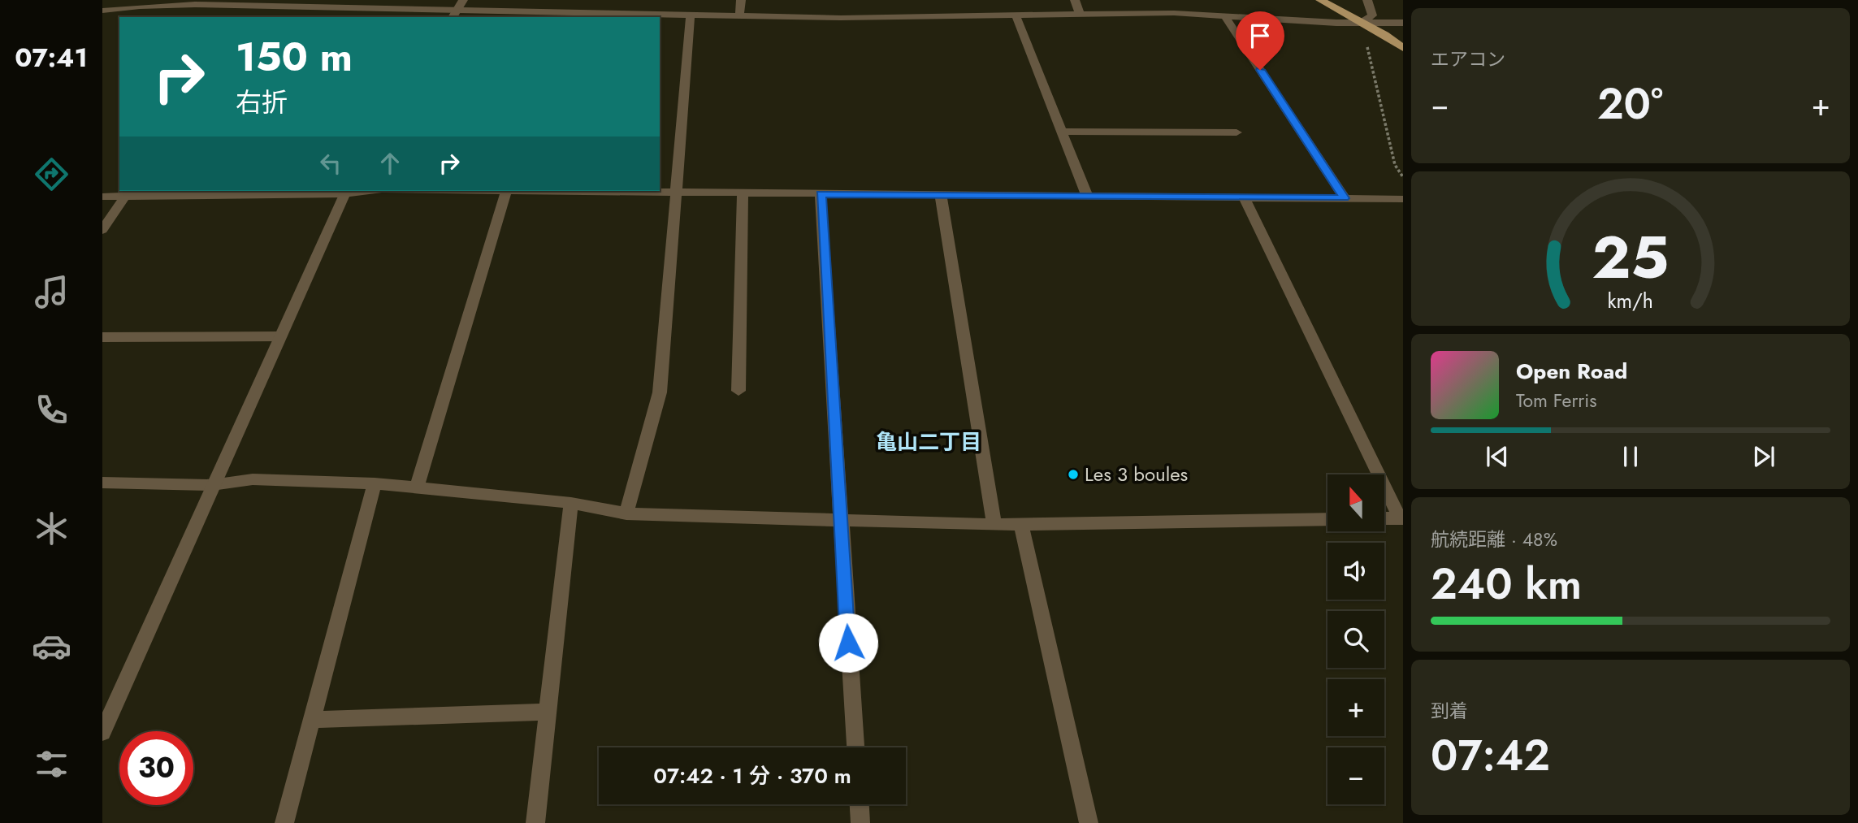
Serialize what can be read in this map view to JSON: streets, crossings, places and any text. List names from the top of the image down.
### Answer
{
  "districts": ["亀山二丁目"],
  "places": ["Les 3 boules"],
  "north": "top",
  "page": {
    "tabs": "07:41",
    "tile": [
      "エアコン",
      ["航続距離 · 48%", "240 km"],
      ["到着", "07:42"]
    ],
    "turn": ["150 m", "右折"],
    "heat": ["−", "20°", "+"],
    "song": ["Open Road", "Tom Ferris"],
    "map_buttons": ["+", "−"],
    "limit": "30",
    "trip": "07:42 · 1 分 · 370 m",
    "gauge": ["25", "km/h"]
  }
}
